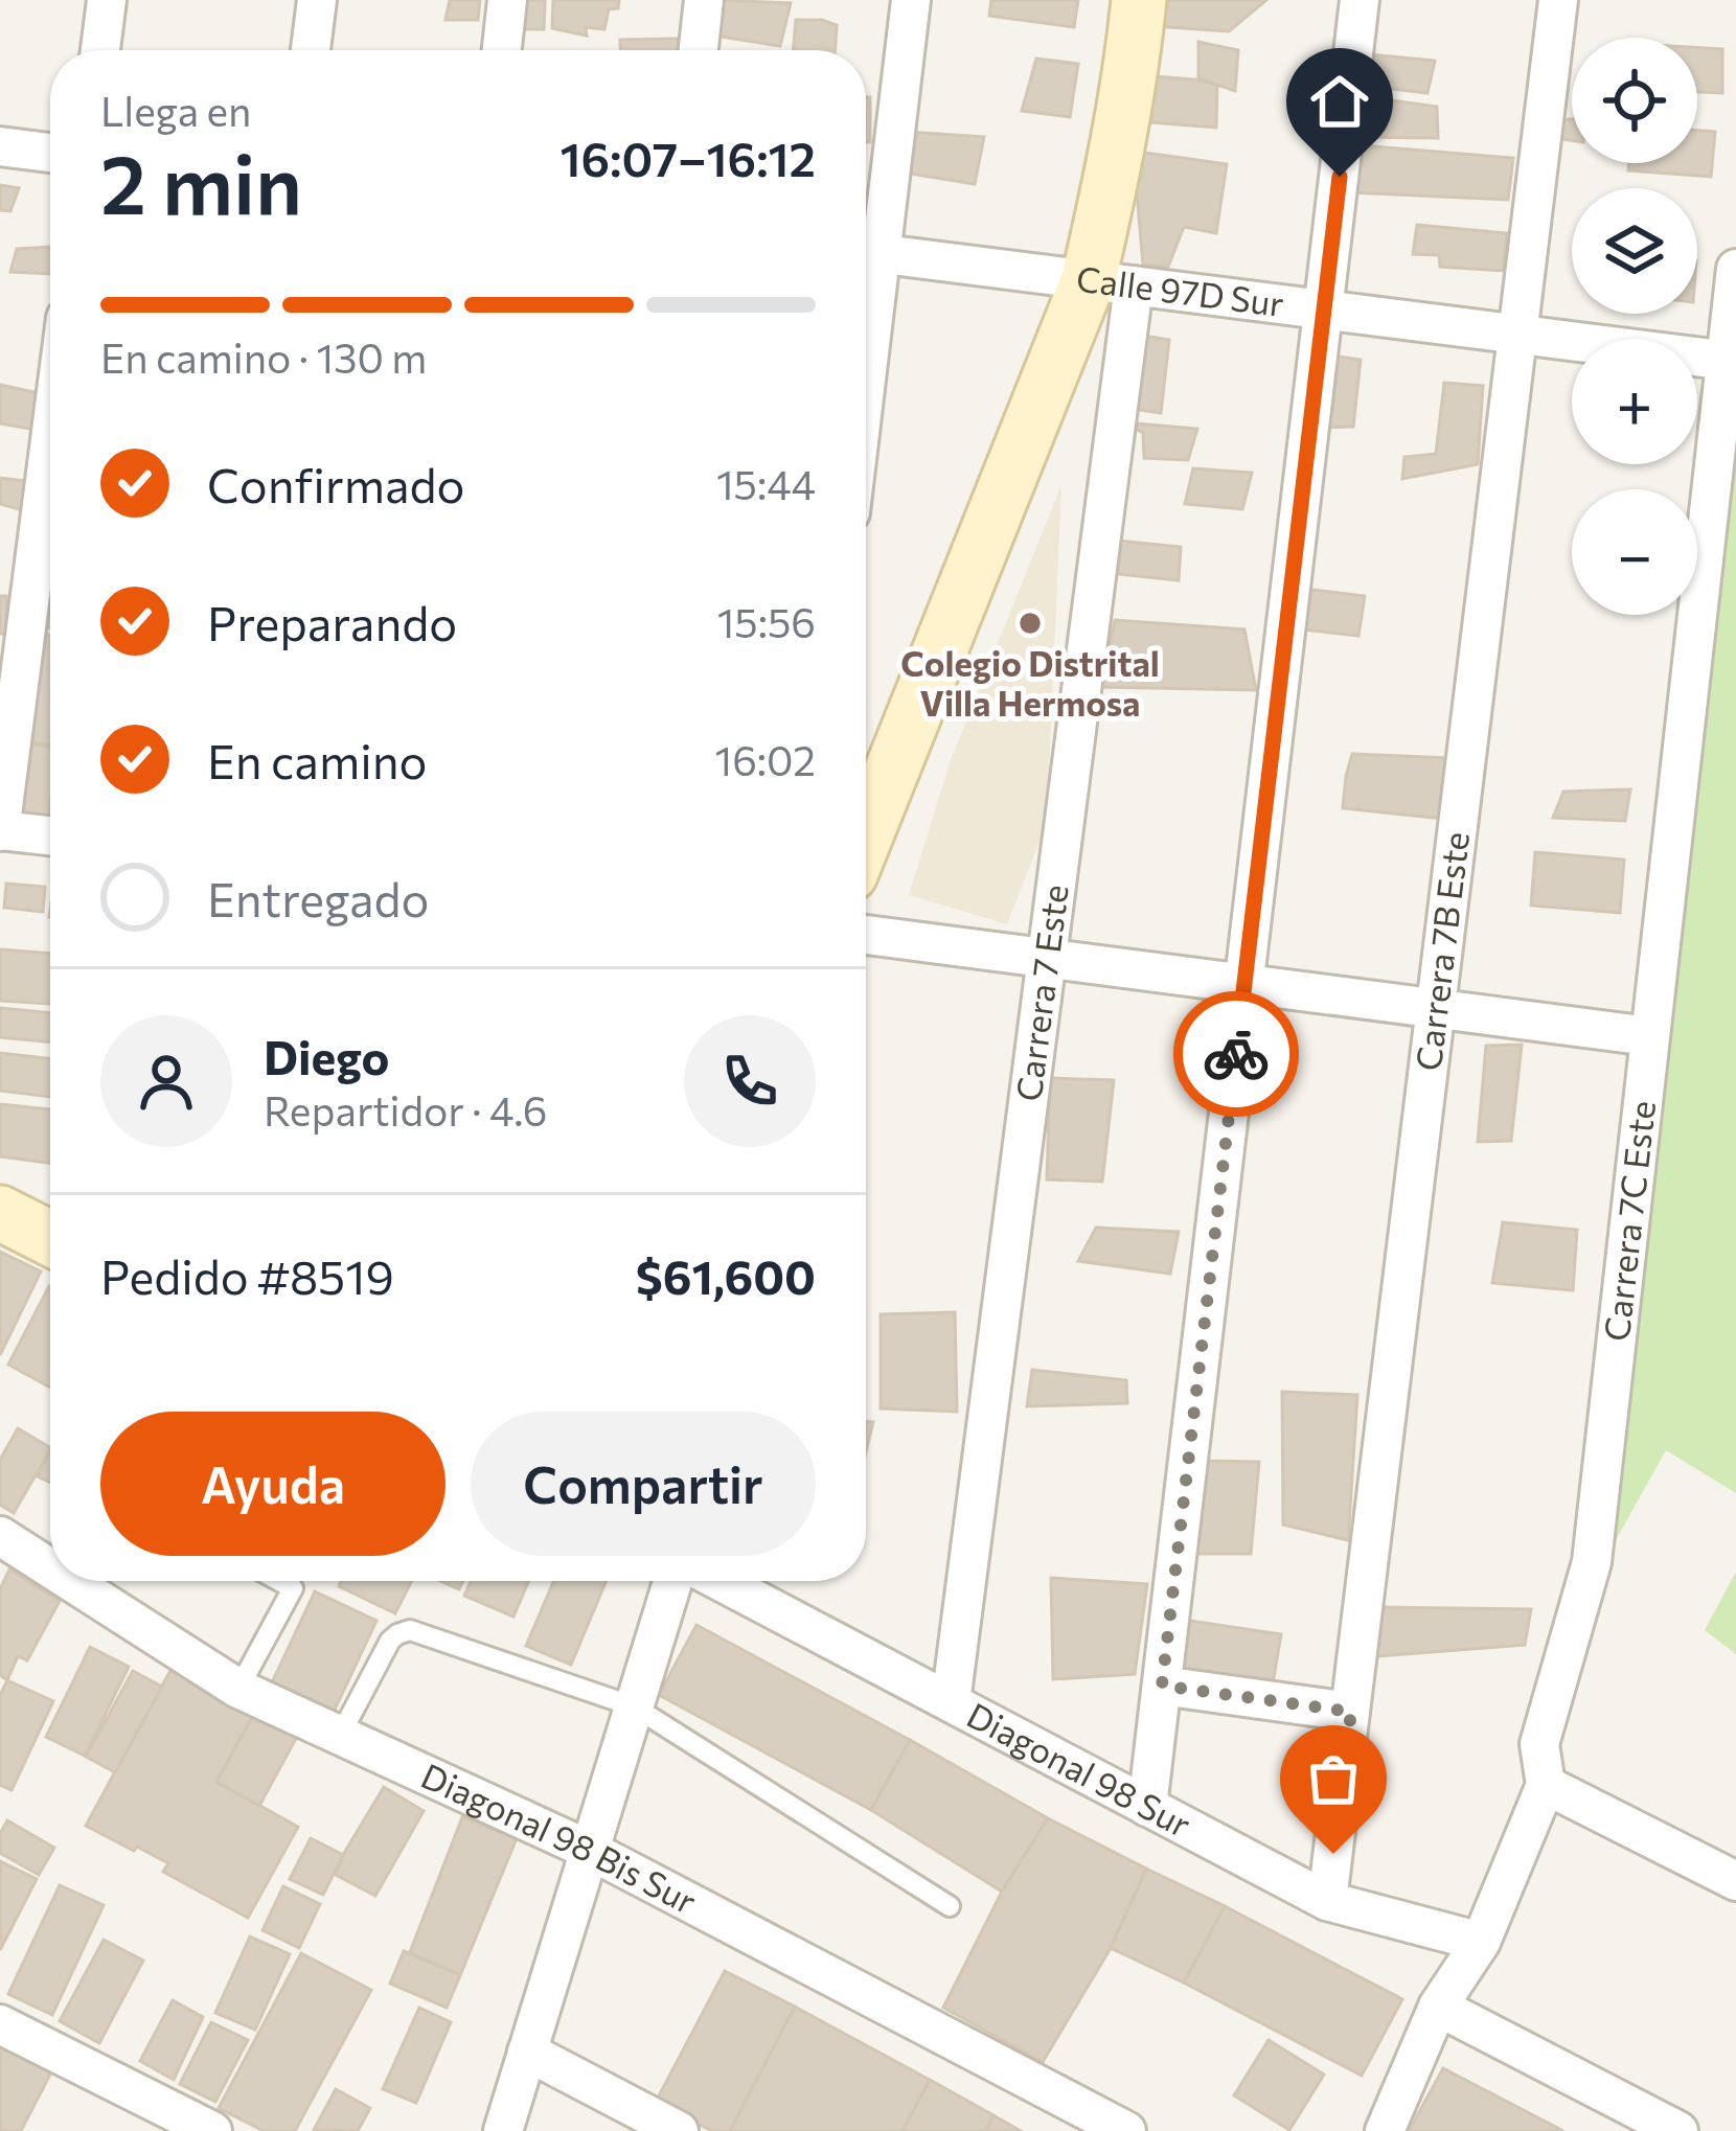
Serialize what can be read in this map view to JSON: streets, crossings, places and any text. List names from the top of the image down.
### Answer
{
  "streets": {
    "street": [
      "Calle 97D Sur",
      "Carrera 7B Este",
      "Carrera 7 Este",
      "Carrera 7C Este",
      "Diagonal 98 Sur",
      "Diagonal 98 Bis Sur"
    ]
  },
  "crossings": [
    ["Calle 97D Sur", "Carrera 7B Este"],
    ["Calle 97D Sur", "Carrera 7 Este"],
    ["Calle 97D Sur", "Carrera 7C Este"],
    ["Carrera 7B Este", "Diagonal 98 Sur"],
    ["Carrera 7 Este", "Diagonal 98 Sur"],
    ["Carrera 7C Este", "Diagonal 98 Sur"]
  ],
  "places": ["Colegio Distrital Villa Hermosa"],
  "page": {
    "map_buttons": ["+", "−"],
    "heading": ["2 min", "Llega en", "16:07–16:12"],
    "panel": [
      "Diego",
      "Repartidor · 4.6",
      "Pedido #8519",
      "$61,600"
    ],
    "bar": "En camino · 130 m",
    "list": [
      ["Confirmado", "15:44"],
      ["Preparando", "15:56"],
      ["En camino", "16:02"],
      "Entregado"
    ],
    "buttons": ["Ayuda", "Compartir"]
  }
}
